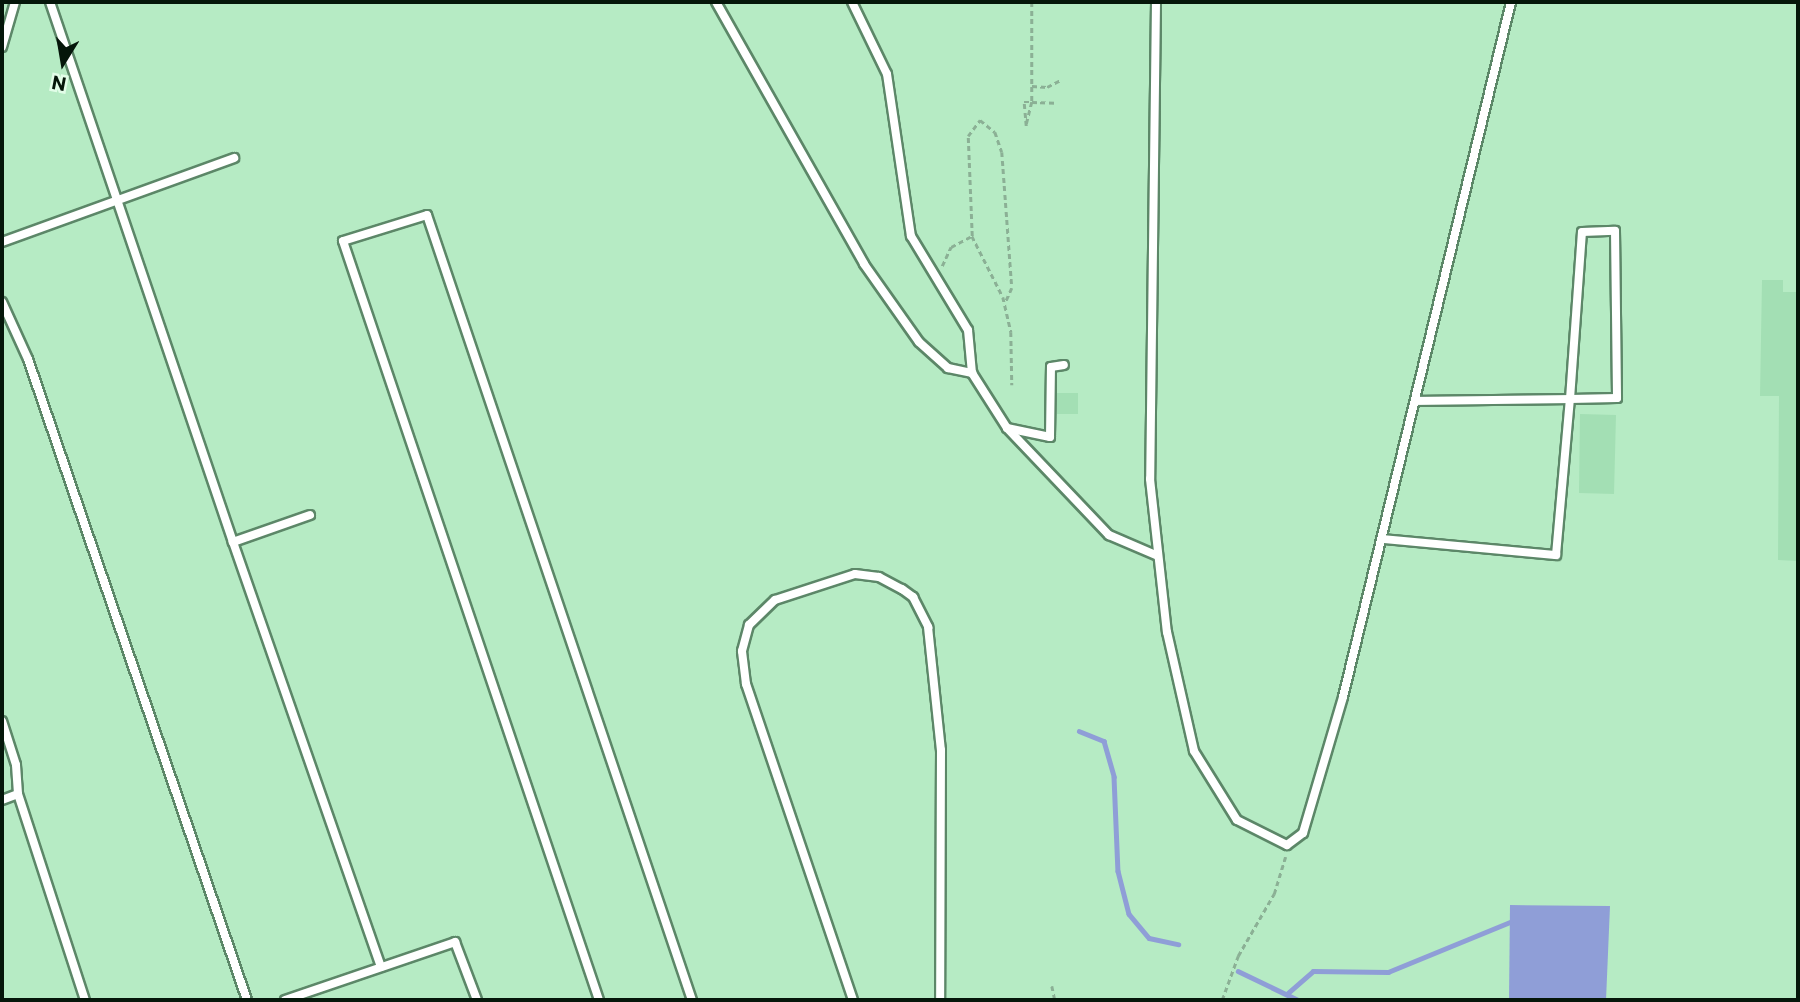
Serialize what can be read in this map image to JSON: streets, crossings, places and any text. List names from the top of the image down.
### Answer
{
  "north": "bottom"
}
